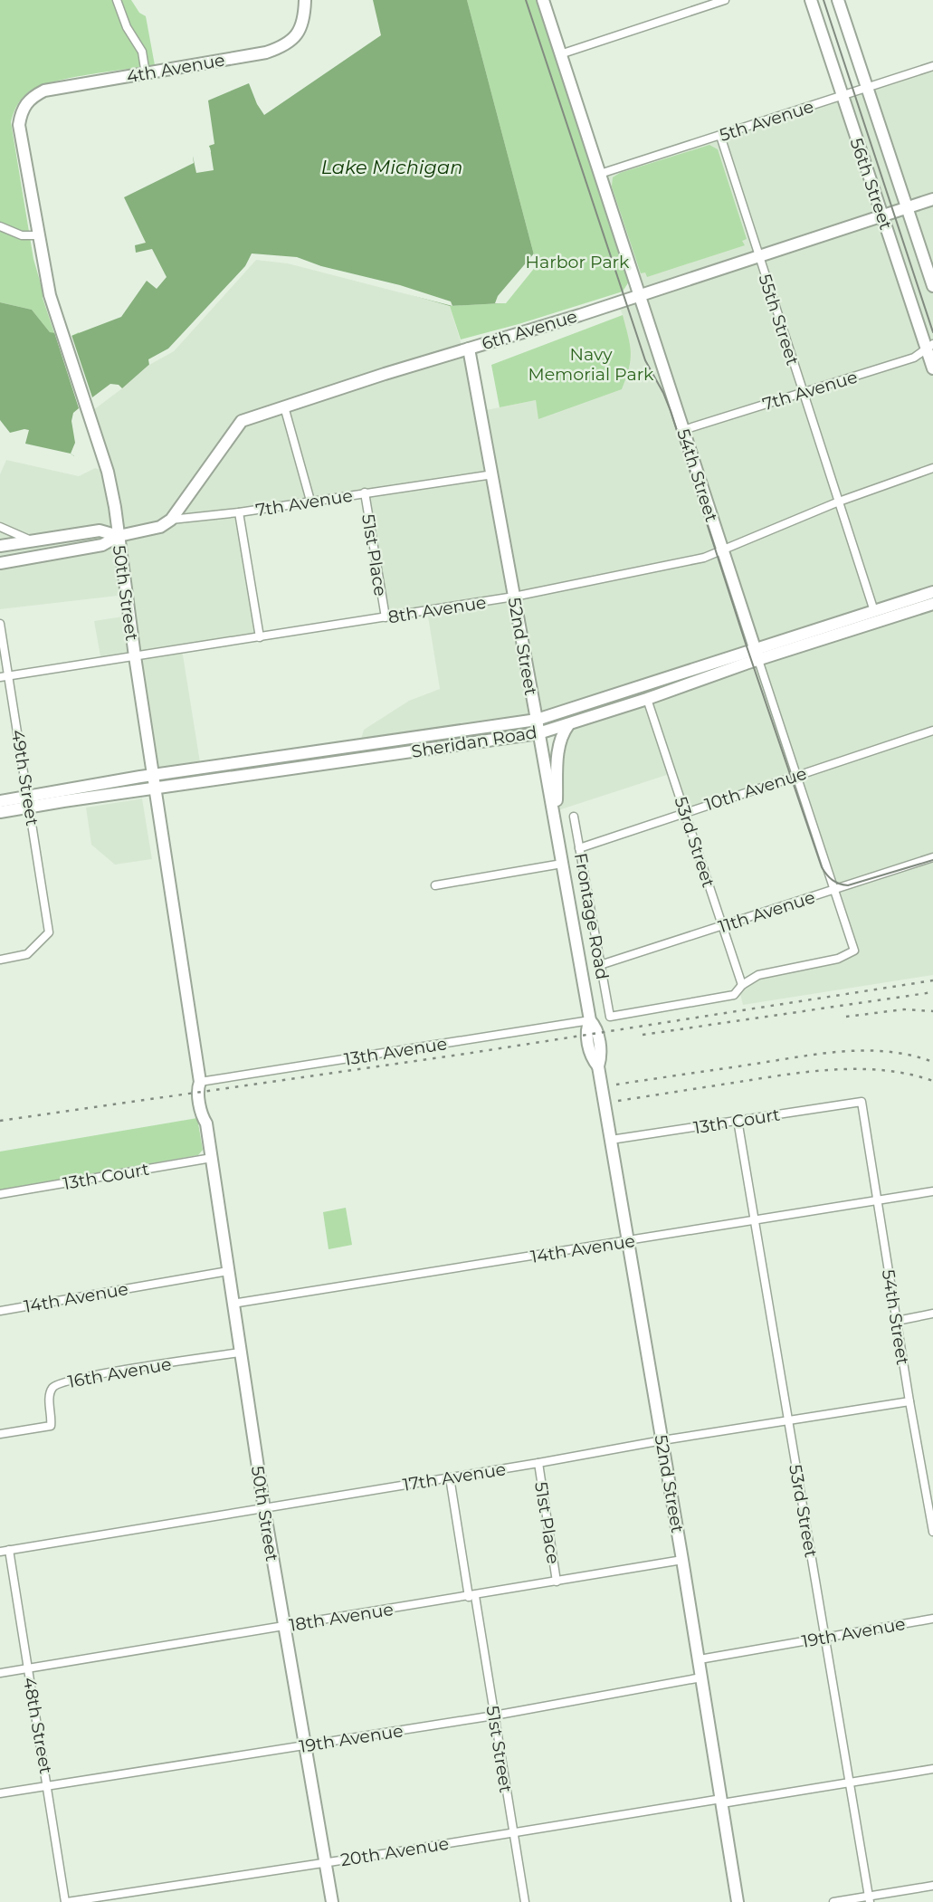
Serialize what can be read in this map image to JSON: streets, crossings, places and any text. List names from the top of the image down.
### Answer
{
  "streets": {
    "street": [
      "4th Avenue",
      "5th Avenue",
      "56th Street",
      "55th Street",
      "6th Avenue",
      "7th Avenue",
      "54th Street",
      "51st Place",
      "50th Street",
      "8th Avenue",
      "52nd Street",
      "Sheridan Road",
      "49th Street",
      "10th Avenue",
      "53rd Street",
      "11th Avenue",
      "Frontage Road",
      "13th Avenue",
      "13th Court",
      "14th Avenue",
      "16th Avenue",
      "17th Avenue",
      "18th Avenue",
      "19th Avenue",
      "48th Street",
      "51st Street",
      "20th Avenue"
    ]
  },
  "crossings": [
    ["4th Avenue", "50th Street"],
    ["5th Avenue", "56th Street"],
    ["5th Avenue", "55th Street"],
    ["5th Avenue", "54th Street"],
    ["56th Street", "6th Avenue"],
    ["56th Street", "7th Avenue"],
    ["55th Street", "6th Avenue"],
    ["55th Street", "7th Avenue"],
    ["55th Street", "8th Avenue"],
    ["55th Street", "Sheridan Road"],
    ["6th Avenue", "7th Avenue"],
    ["6th Avenue", "54th Street"],
    ["6th Avenue", "52nd Street"],
    ["7th Avenue", "54th Street"],
    ["7th Avenue", "51st Place"],
    ["7th Avenue", "50th Street"],
    ["7th Avenue", "52nd Street"],
    ["54th Street", "8th Avenue"],
    ["54th Street", "Sheridan Road"],
    ["54th Street", "10th Avenue"],
    ["54th Street", "53rd Street"],
    ["54th Street", "11th Avenue"],
    ["54th Street", "Frontage Road"],
    ["54th Street", "13th Court"],
    ["54th Street", "14th Avenue"],
    ["54th Street", "17th Avenue"],
    ["51st Place", "8th Avenue"],
    ["51st Place", "17th Avenue"],
    ["51st Place", "18th Avenue"],
    ["50th Street", "8th Avenue"],
    ["50th Street", "Sheridan Road"],
    ["50th Street", "13th Avenue"],
    ["50th Street", "13th Court"],
    ["50th Street", "14th Avenue"],
    ["50th Street", "16th Avenue"],
    ["50th Street", "17th Avenue"],
    ["50th Street", "18th Avenue"],
    ["50th Street", "19th Avenue"],
    ["50th Street", "20th Avenue"],
    ["8th Avenue", "52nd Street"],
    ["8th Avenue", "49th Street"],
    ["52nd Street", "Sheridan Road"],
    ["52nd Street", "13th Avenue"],
    ["52nd Street", "13th Court"],
    ["52nd Street", "14th Avenue"],
    ["52nd Street", "17th Avenue"],
    ["52nd Street", "18th Avenue"],
    ["52nd Street", "19th Avenue"],
    ["52nd Street", "20th Avenue"],
    ["Sheridan Road", "49th Street"],
    ["Sheridan Road", "53rd Street"],
    ["10th Avenue", "53rd Street"],
    ["10th Avenue", "Frontage Road"],
    ["53rd Street", "11th Avenue"],
    ["53rd Street", "Frontage Road"],
    ["53rd Street", "13th Court"],
    ["53rd Street", "14th Avenue"],
    ["53rd Street", "17th Avenue"],
    ["53rd Street", "19th Avenue"],
    ["53rd Street", "20th Avenue"],
    ["11th Avenue", "Frontage Road"],
    ["17th Avenue", "48th Street"],
    ["17th Avenue", "51st Street"],
    ["18th Avenue", "48th Street"],
    ["18th Avenue", "51st Street"],
    ["19th Avenue", "48th Street"],
    ["19th Avenue", "51st Street"],
    ["48th Street", "20th Avenue"],
    ["51st Street", "20th Avenue"]
  ],
  "water": ["Lake Michigan"],
  "parks": ["Harbor Park", "Navy Memorial Park"]
}
